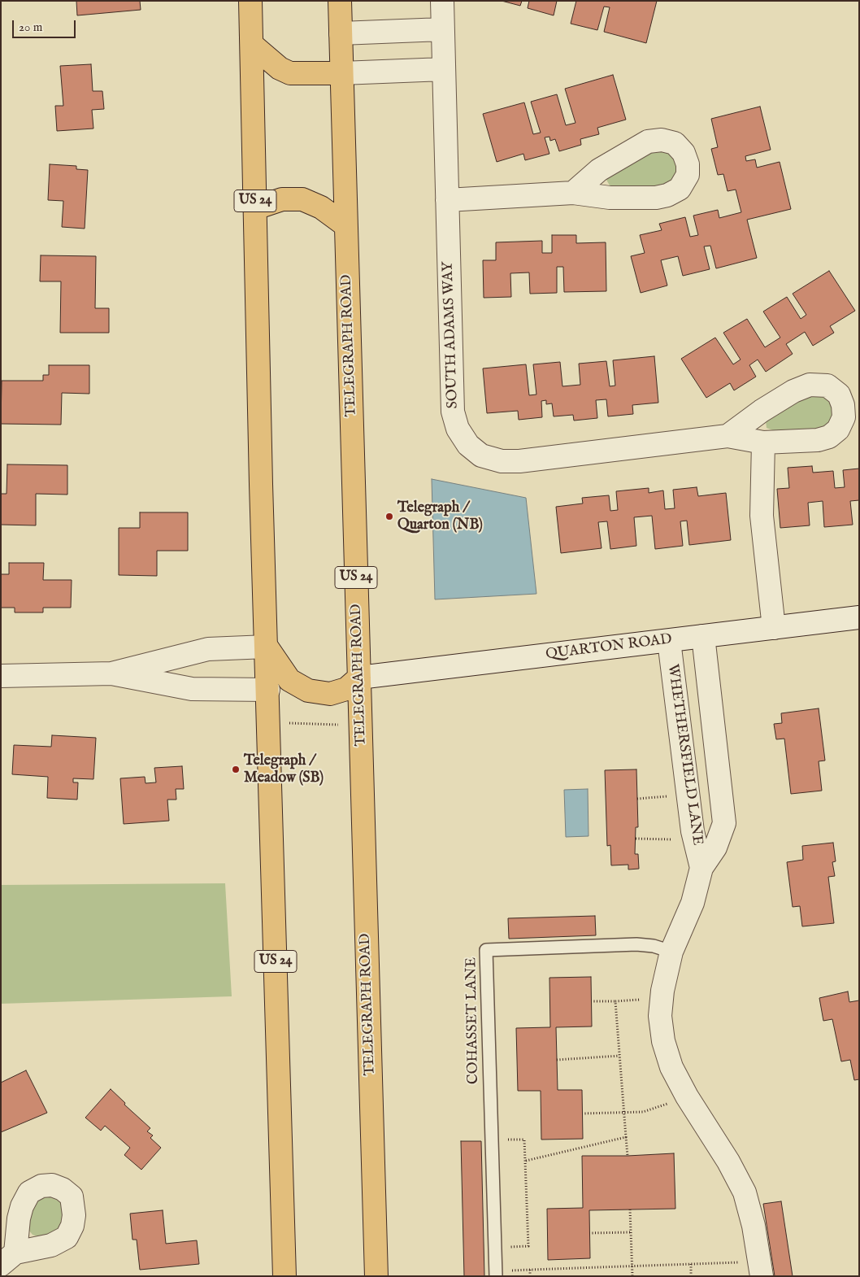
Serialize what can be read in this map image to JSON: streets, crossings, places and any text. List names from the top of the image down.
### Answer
{
  "streets": {
    "highway": ["US 24", "TELEGRAPH ROAD"],
    "street": ["SOUTH ADAMS WAY", "QUARTON ROAD", "WHETHERSFIELD LANE"],
    "lane": ["COHASSET LANE"]
  },
  "crossings": [
    ["TELEGRAPH ROAD", "QUARTON ROAD"],
    ["QUARTON ROAD", "WHETHERSFIELD LANE"],
    ["WHETHERSFIELD LANE", "COHASSET LANE"]
  ],
  "places": ["Telegraph / Quarton (NB)", "Telegraph / Meadow (SB)"],
  "scale_bar": "20 m"
}
